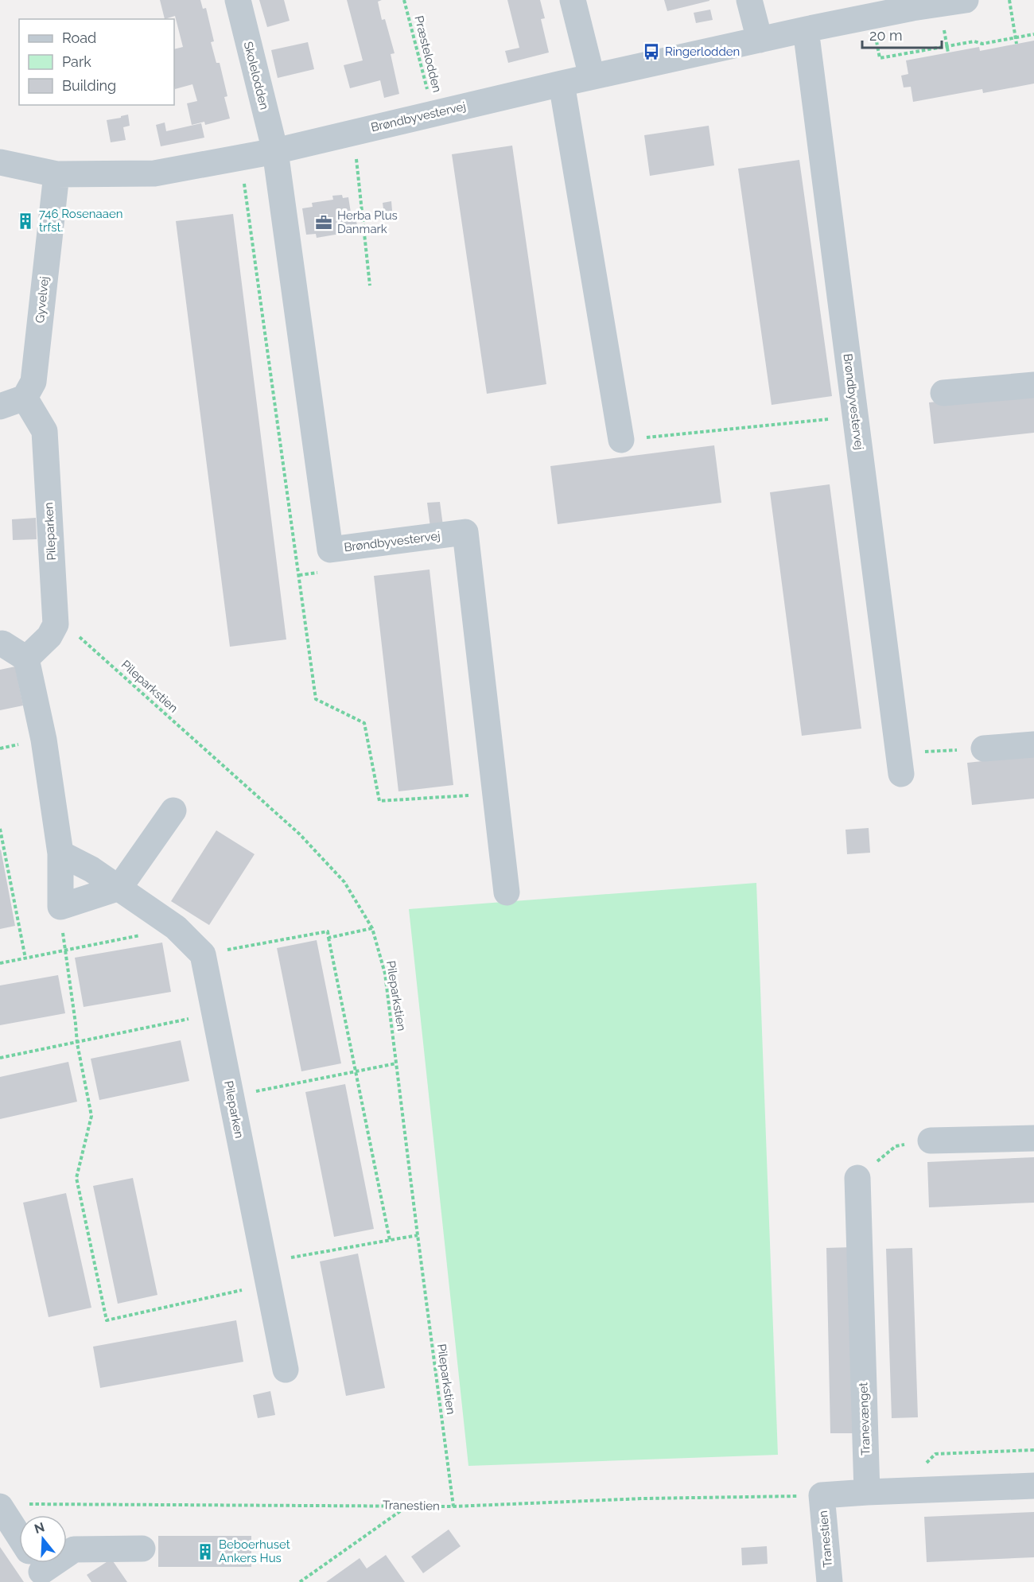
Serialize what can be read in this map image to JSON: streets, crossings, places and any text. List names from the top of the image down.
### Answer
{
  "streets": {
    "street": [
      "Skolelodden",
      "Brøndbyvestervej",
      "Gyvelvej",
      "Pileparken",
      "Tranevænget",
      "Tranestien"
    ],
    "path": ["Præstelodden", "Pileparkstien"]
  },
  "crossings": [
    ["Præstelodden", "Brøndbyvestervej"],
    ["Skolelodden", "Brøndbyvestervej"],
    ["Brøndbyvestervej", "Gyvelvej"],
    ["Gyvelvej", "Pileparken"],
    ["Pileparken", "Pileparkstien"],
    ["Pileparkstien", "Tranestien"],
    ["Tranevænget", "Tranestien"]
  ],
  "places": {
    "bus stop": ["Ringerlodden"],
    "building": ["746 Rosenaaen trfst.", "Beboerhuset Ankers Hus"],
    "office": ["Herba Plus Danmark"]
  },
  "legend": ["Road", "Park", "Building"],
  "scale_bar": "20 m",
  "north": "top"
}
